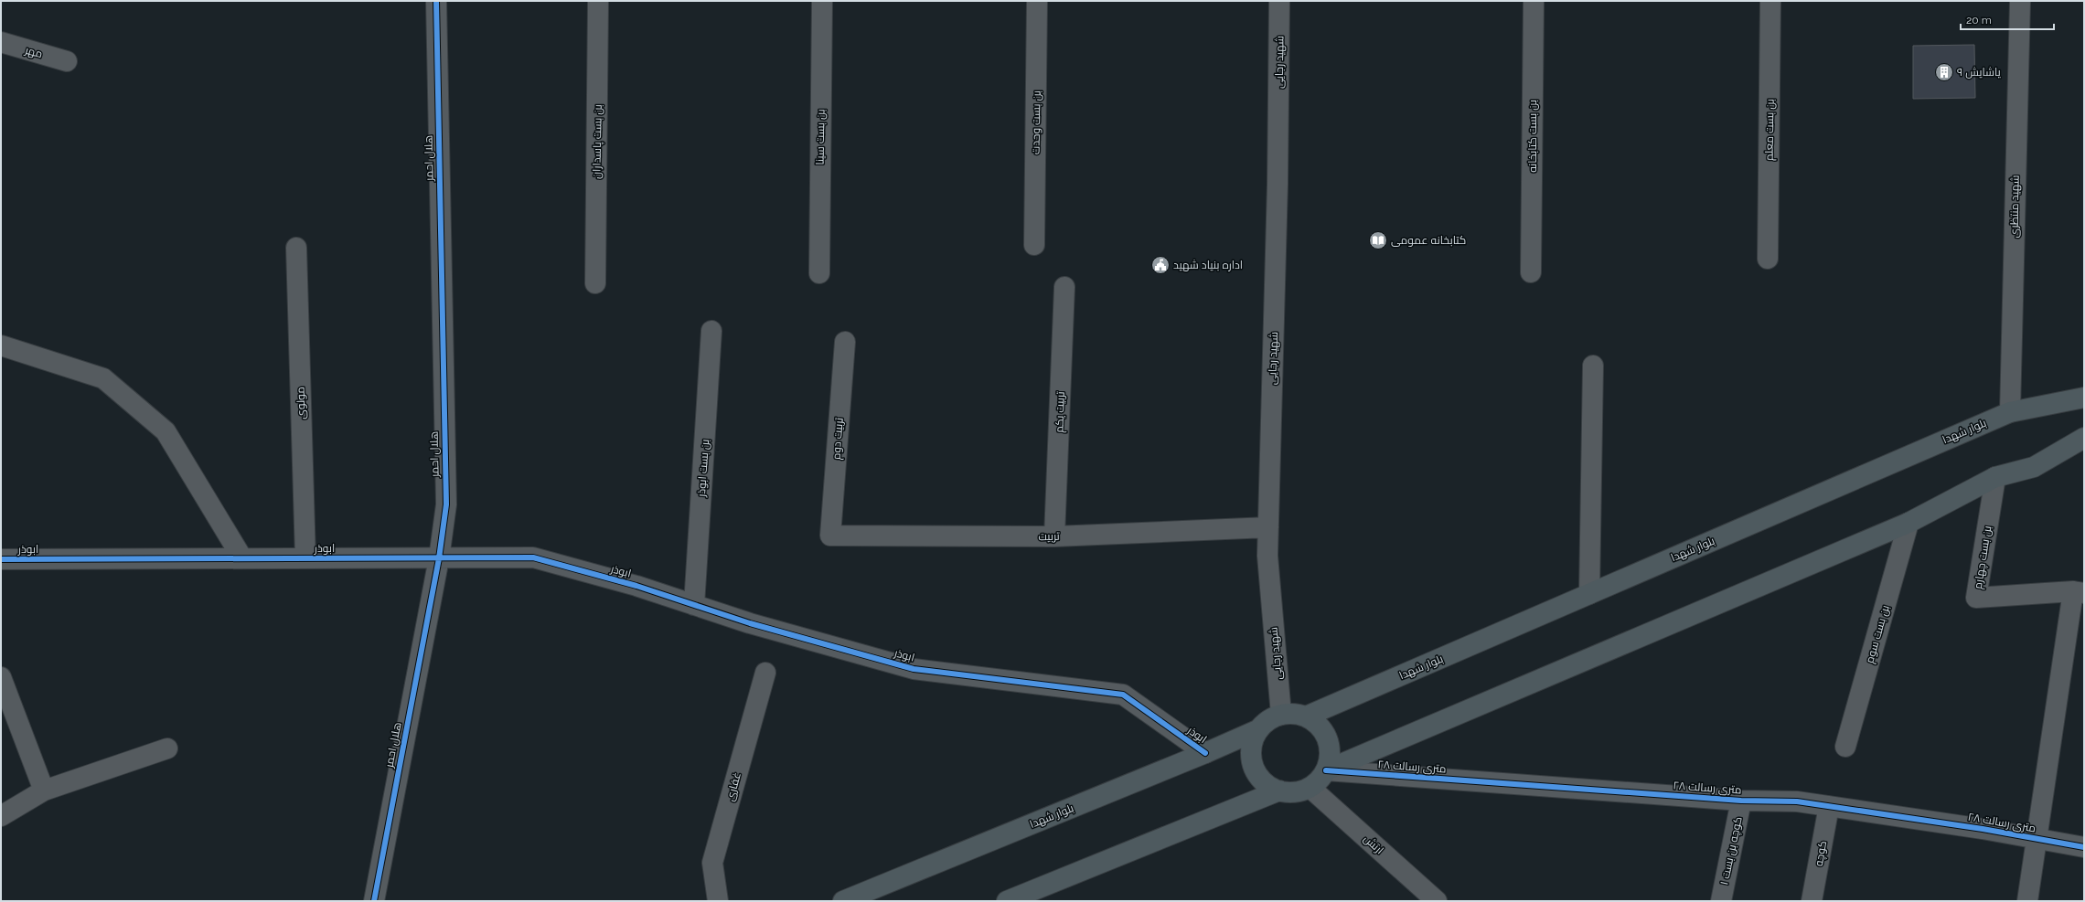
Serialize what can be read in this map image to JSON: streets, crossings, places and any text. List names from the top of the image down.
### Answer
{
  "streets": {
    "main road": ["بلوار شهدا"],
    "street": [
      "مهر",
      "شهید رجایی",
      "بن بست وحدت",
      "بن بست معلم",
      "بن بست کتابخانه",
      "بن بست سینا",
      "بن بست پاسداران",
      "هلال احمر",
      "شهید منتظری",
      "مولوی",
      "تربیت یکم",
      "تربیت دوم",
      "بن بست ابوذر",
      "تربیت",
      "ابوذر",
      "بن بست چهارم",
      "بن بست سوم",
      "۲۸ متری رسالت",
      "غفاری",
      "ارتش",
      "کوچه بن بست ۱",
      "کوچه"
    ]
  },
  "crossings": [
    ["شهید رجایی", "بلوار شهدا"],
    ["شهید رجایی", "تربیت"],
    ["شهید رجایی", "۲۸ متری رسالت"],
    ["شهید رجایی", "ارتش"],
    ["هلال احمر", "ابوذر"],
    ["شهید منتظری", "بلوار شهدا"],
    ["مولوی", "ابوذر"],
    ["تربیت یکم", "تربیت"],
    ["بلوار شهدا", "ابوذر"],
    ["بلوار شهدا", "۲۸ متری رسالت"],
    ["بلوار شهدا", "ارتش"],
    ["تربیت دوم", "تربیت"],
    ["بن بست ابوذر", "ابوذر"],
    ["۲۸ متری رسالت", "ارتش"],
    ["۲۸ متری رسالت", "کوچه بن بست ۱"],
    ["۲۸ متری رسالت", "کوچه"]
  ],
  "places": {
    "building": ["یاشایش ۹"],
    "library": ["کتابخانه عمومی"],
    "public building": ["اداره بنیاد شهید"]
  },
  "scale_bar": "20 m"
}
